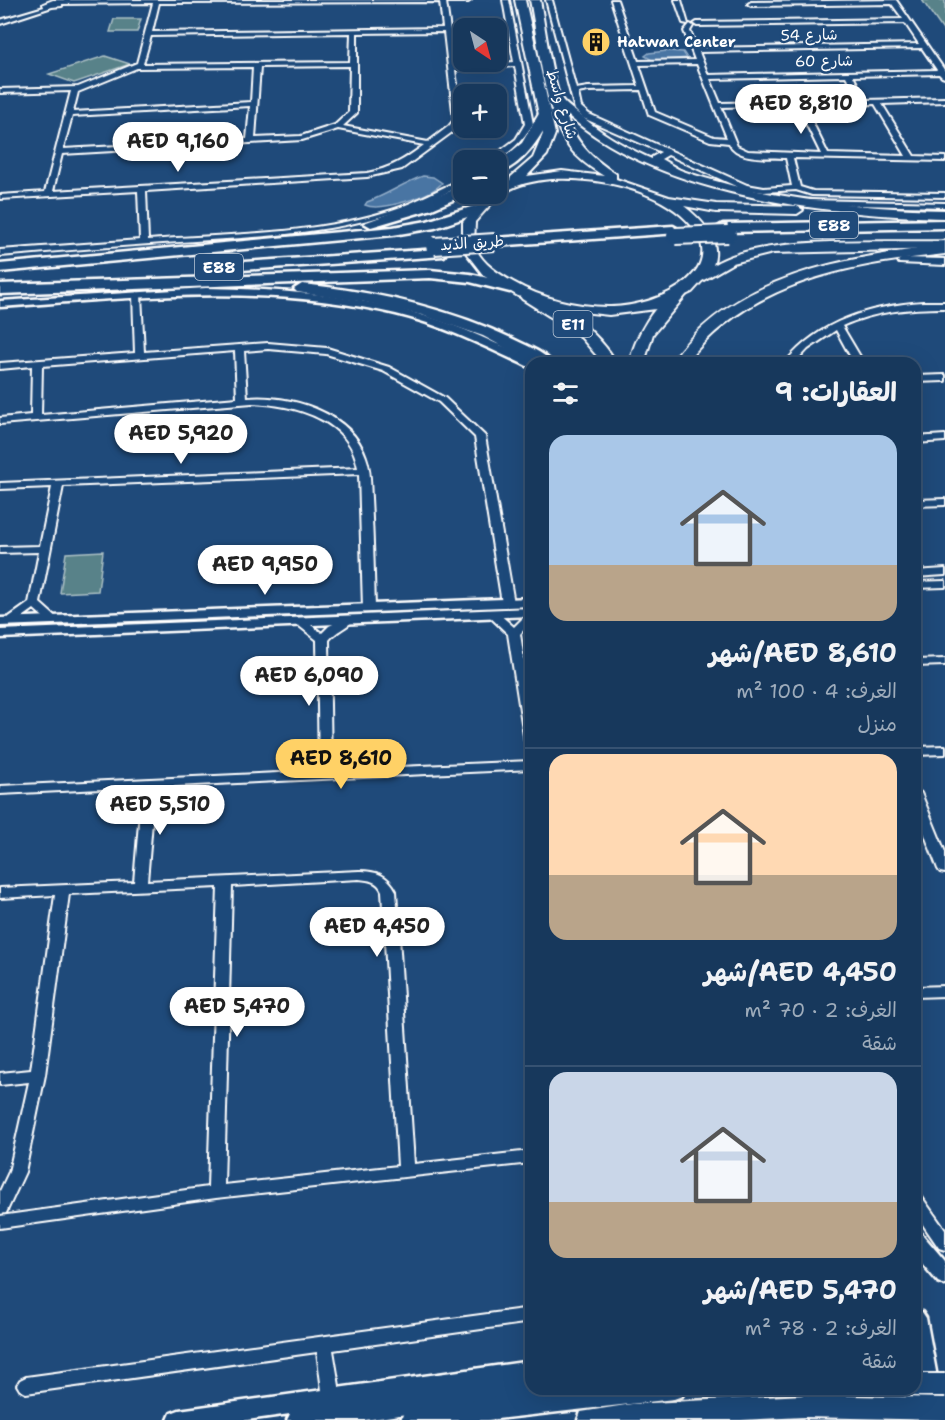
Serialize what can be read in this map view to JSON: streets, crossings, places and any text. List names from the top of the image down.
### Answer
{
  "streets": {
    "highway": ["E88", "طريق الذيد", "E11"],
    "main road": ["شارع واسط"],
    "street": ["شارع 54", "شارع 60"]
  },
  "places": {
    "building": ["Hatwan Center"]
  },
  "north": "bottom right",
  "page": {
    "map_buttons": ["+", "−"],
    "price": [
      "AED 8,810",
      "AED 9,160",
      "AED 5,920",
      "AED 9,950",
      "AED 6,090",
      "AED 8,610",
      "AED 5,510",
      "AED 4,450",
      "AED 5,470"
    ],
    "heading": "العقارات: 9",
    "list": [
      {
        "name": "AED 8,610/شهر",
        "note": "الغرف: 4 · 100 m² · منزل"
      },
      {
        "name": "AED 4,450/شهر",
        "note": "الغرف: 2 · 70 m² · شقة"
      },
      {
        "name": "AED 5,470/شهر",
        "note": "الغرف: 2 · 78 m² · شقة"
      }
    ]
  }
}
